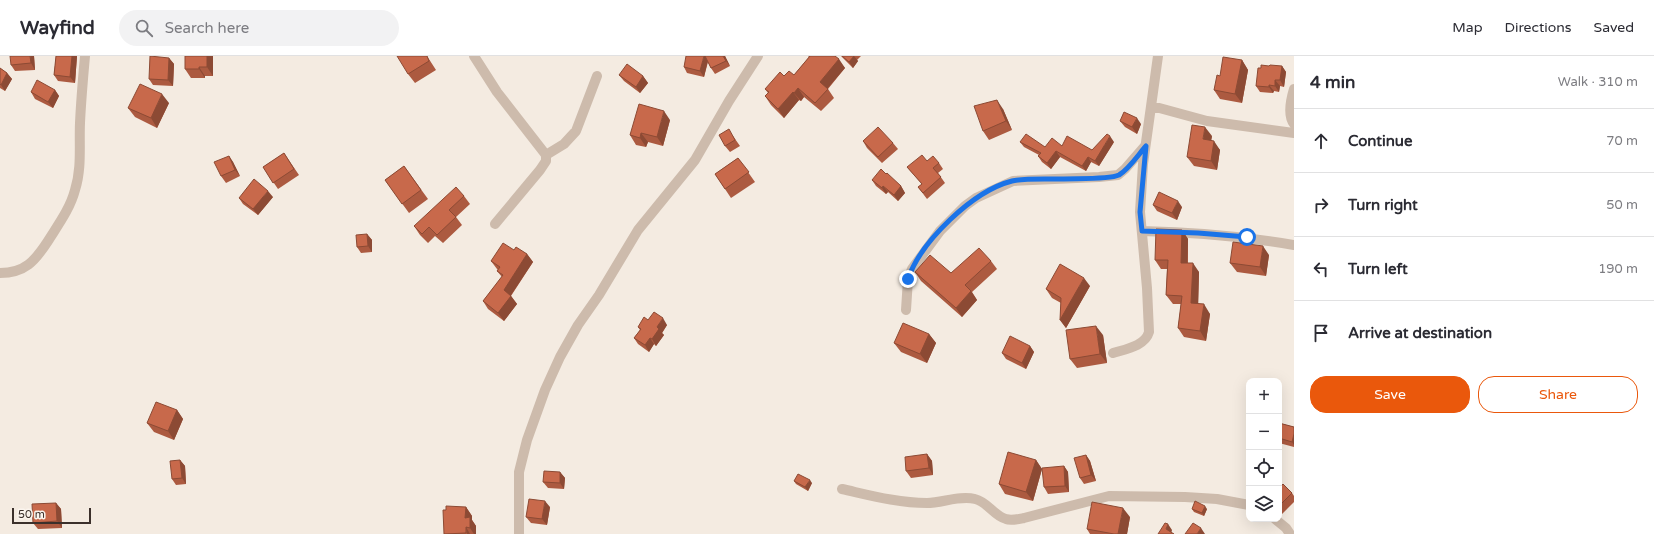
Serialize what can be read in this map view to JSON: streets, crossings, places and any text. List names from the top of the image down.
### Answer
{
  "scale_bar": "50 m",
  "page": {
    "header": "Wayfind",
    "search": "Search here",
    "nav": ["Map", "Directions", "Saved"],
    "heading": ["4 min", "Walk · 310 m"],
    "list": [
      ["Continue", "70 m"],
      ["Turn right", "50 m"],
      ["Turn left", "190 m"],
      "Arrive at destination"
    ],
    "buttons": ["Save", "Share"],
    "map_buttons": ["+", "−"],
    "scale": "50 m"
  }
}
